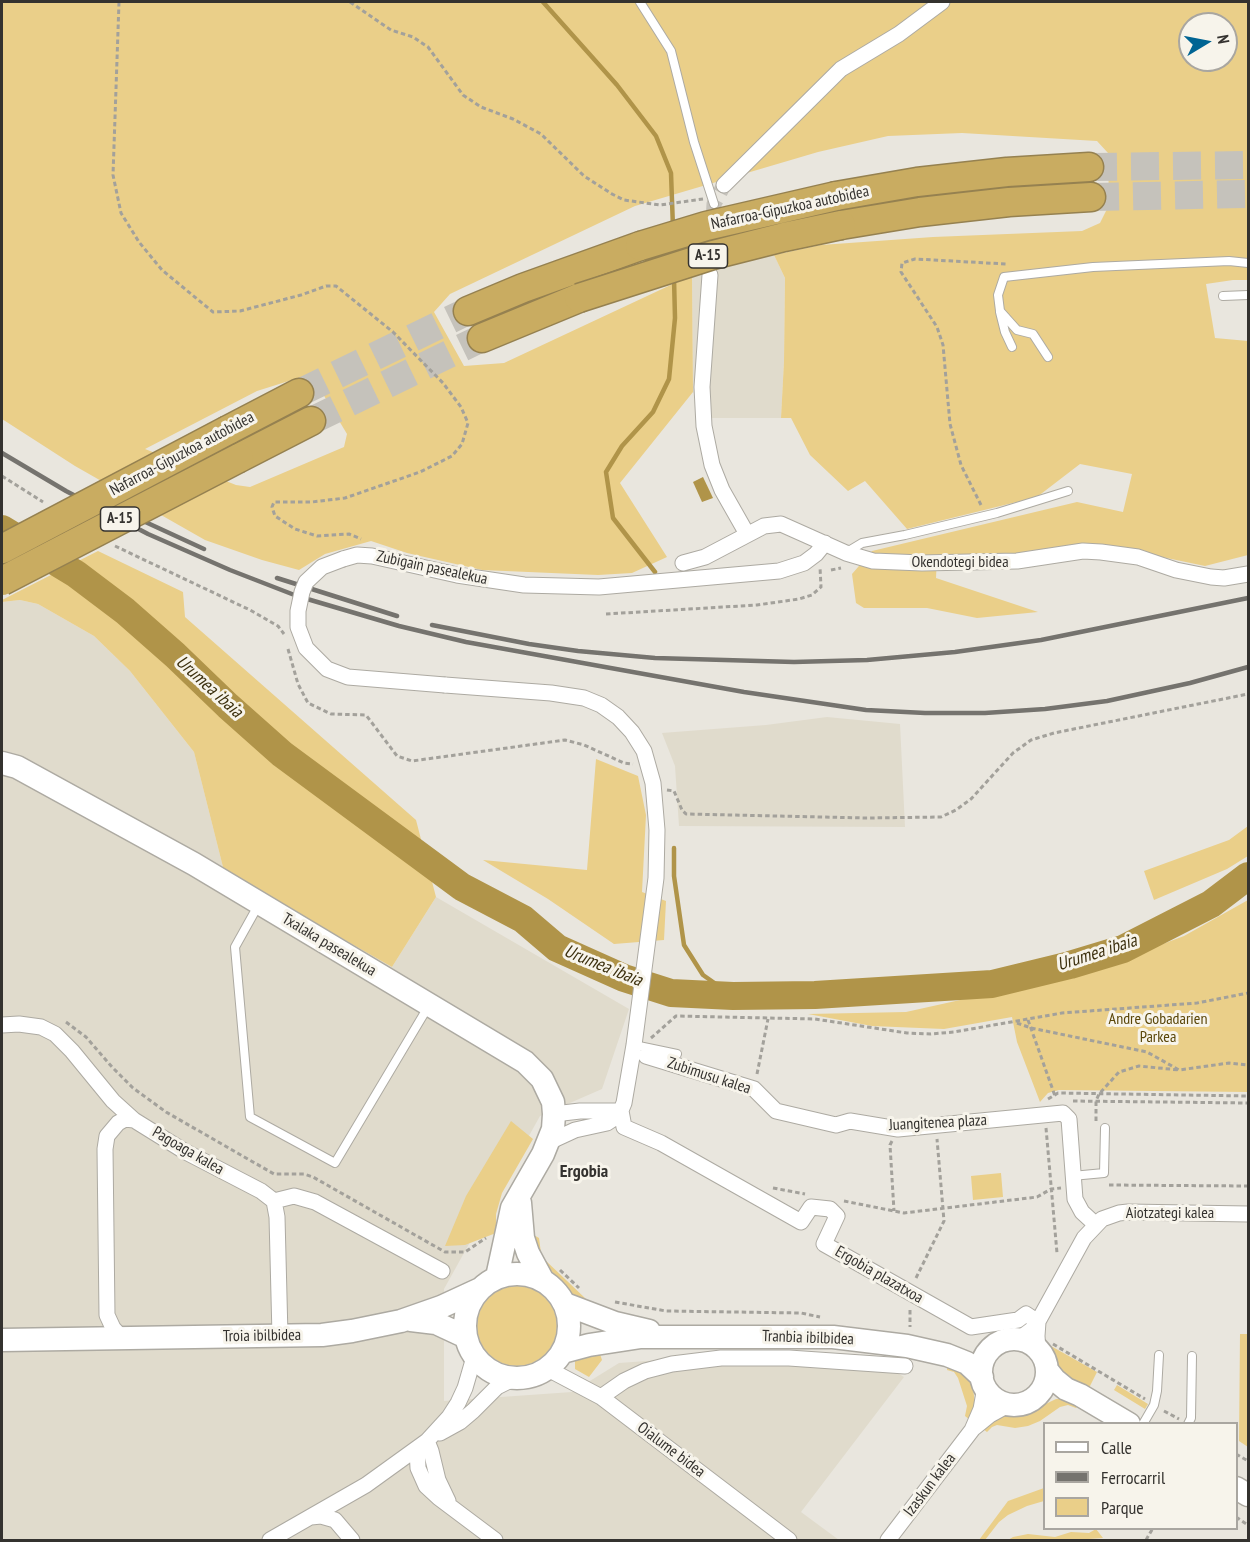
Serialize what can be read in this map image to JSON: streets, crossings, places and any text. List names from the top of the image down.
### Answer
{
  "streets": {
    "highway": ["Nafarroa-Gipuzkoa autobidea", "A-15"],
    "main road": ["Txalaka pasealekua", "Troia ibilbidea", "Tranbia ibilbidea"],
    "street": [
      "Okendotegi bidea",
      "Zubigain pasealekua",
      "Zubimusu kalea",
      "Juangitenea plaza",
      "Pagoaga kalea",
      "Aiotzategi kalea",
      "Ergobia plazatxoa",
      "Oialume bidea",
      "Izaskun kalea"
    ]
  },
  "crossings": [
    ["Okendotegi bidea", "Zubigain pasealekua"],
    ["Zubigain pasealekua", "Zubimusu kalea"],
    ["Zubigain pasealekua", "Ergobia plazatxoa"],
    ["Txalaka pasealekua", "Troia ibilbidea"],
    ["Txalaka pasealekua", "Tranbia ibilbidea"],
    ["Txalaka pasealekua", "Oialume bidea"],
    ["Zubimusu kalea", "Juangitenea plaza"],
    ["Troia ibilbidea", "Tranbia ibilbidea"],
    ["Troia ibilbidea", "Oialume bidea"],
    ["Tranbia ibilbidea", "Oialume bidea"],
    ["Tranbia ibilbidea", "Izaskun kalea"]
  ],
  "districts": ["Ergobia"],
  "water": ["Urumea ibaia"],
  "parks": ["Andre Gobadarien Parkea"],
  "legend": ["Calle", "Ferrocarril", "Parque"],
  "north": "right"
}
